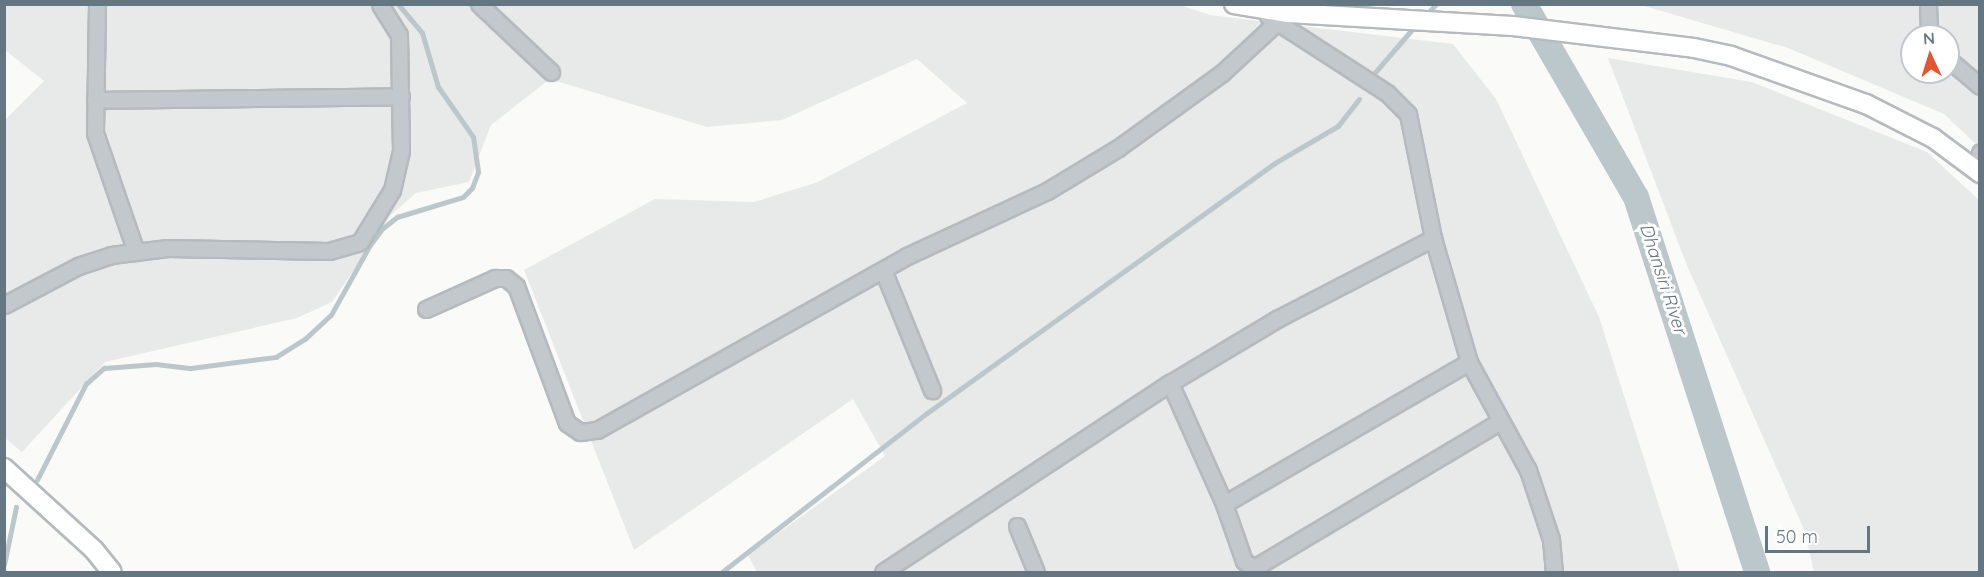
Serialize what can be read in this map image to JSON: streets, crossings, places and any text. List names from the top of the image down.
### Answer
{
  "water": ["Dhansiri River"],
  "scale_bar": "50 m",
  "north": "top"
}
